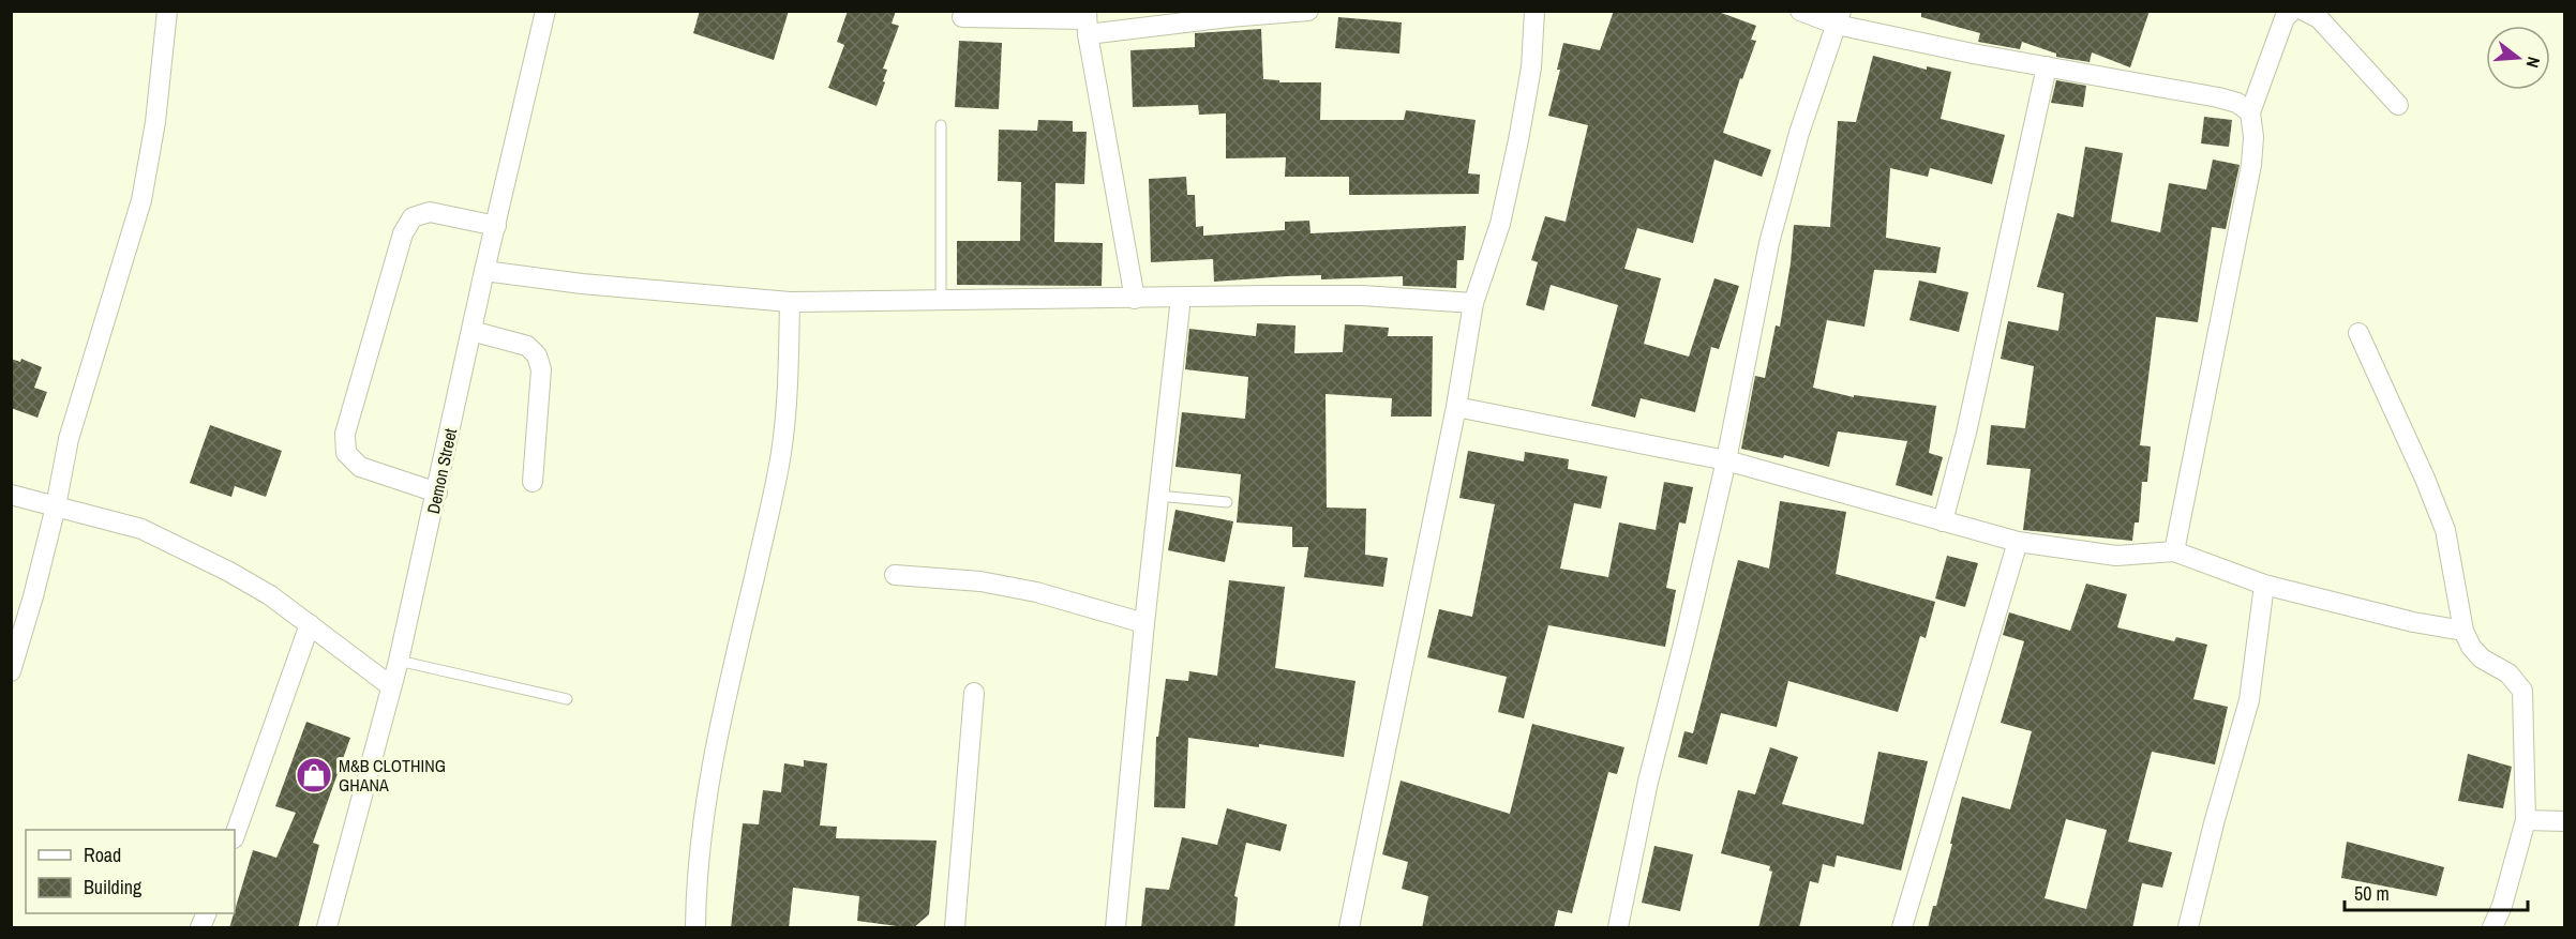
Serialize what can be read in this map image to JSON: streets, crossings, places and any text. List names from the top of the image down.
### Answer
{
  "streets": {
    "street": ["Demon Street"]
  },
  "places": {
    "shop": ["M&B CLOTHING GHANA"]
  },
  "legend": ["Road", "Building"],
  "scale_bar": "50 m",
  "north": "right"
}
